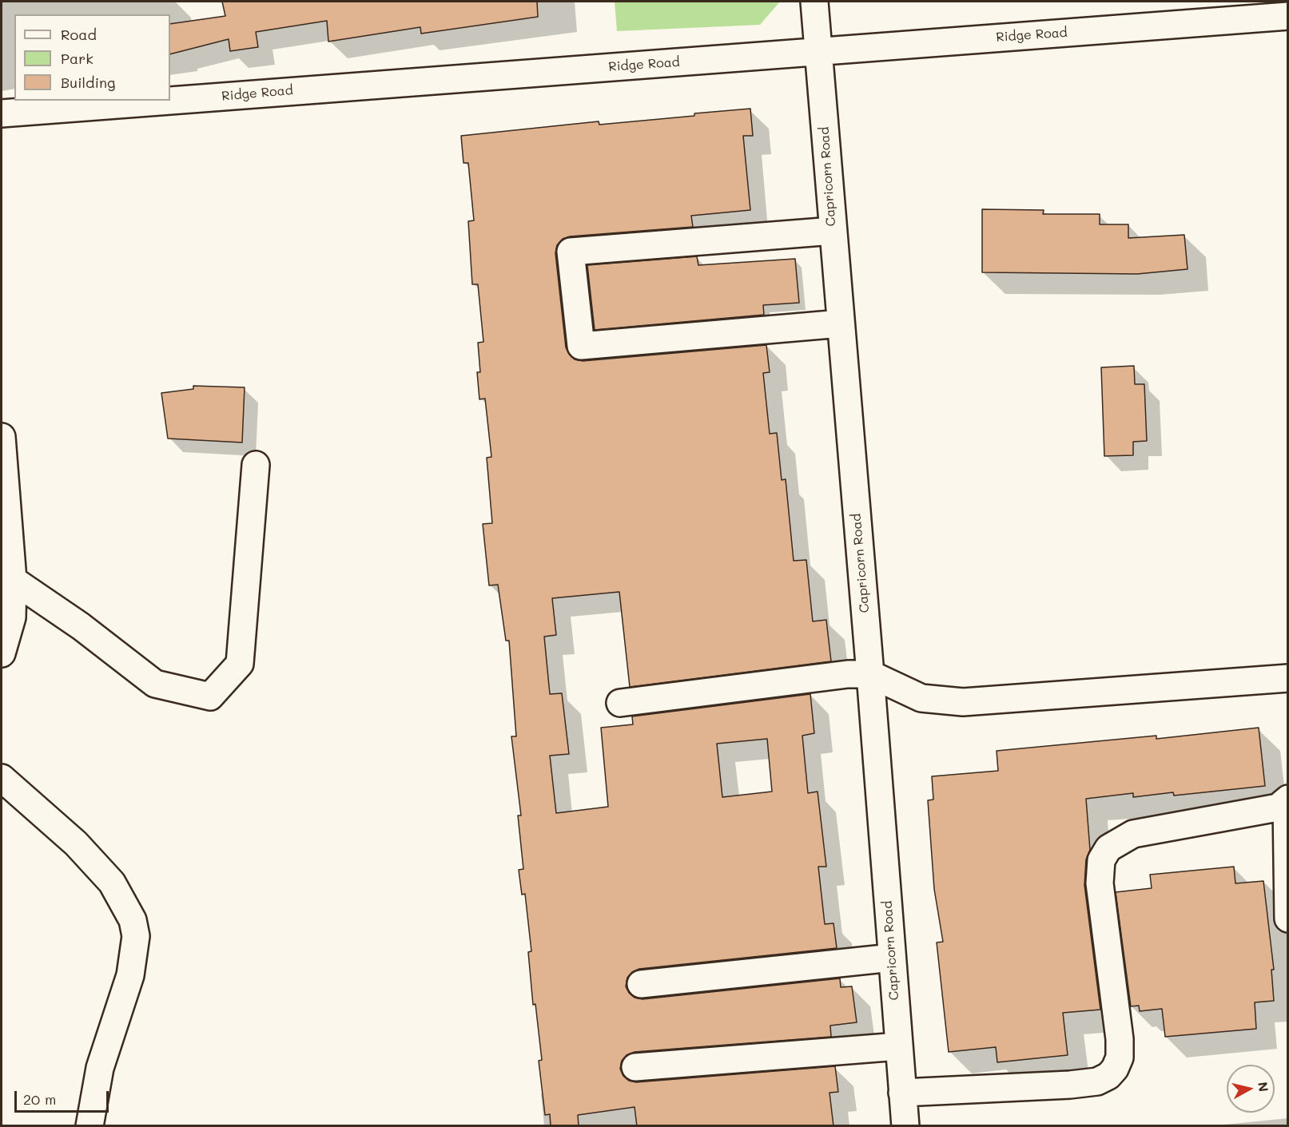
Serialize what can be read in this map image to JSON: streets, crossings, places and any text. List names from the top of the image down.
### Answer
{
  "streets": {
    "street": ["Ridge Road", "Capricorn Road"]
  },
  "crossings": [
    ["Ridge Road", "Capricorn Road"]
  ],
  "legend": ["Road", "Park", "Building"],
  "scale_bar": "20 m",
  "north": "right"
}
